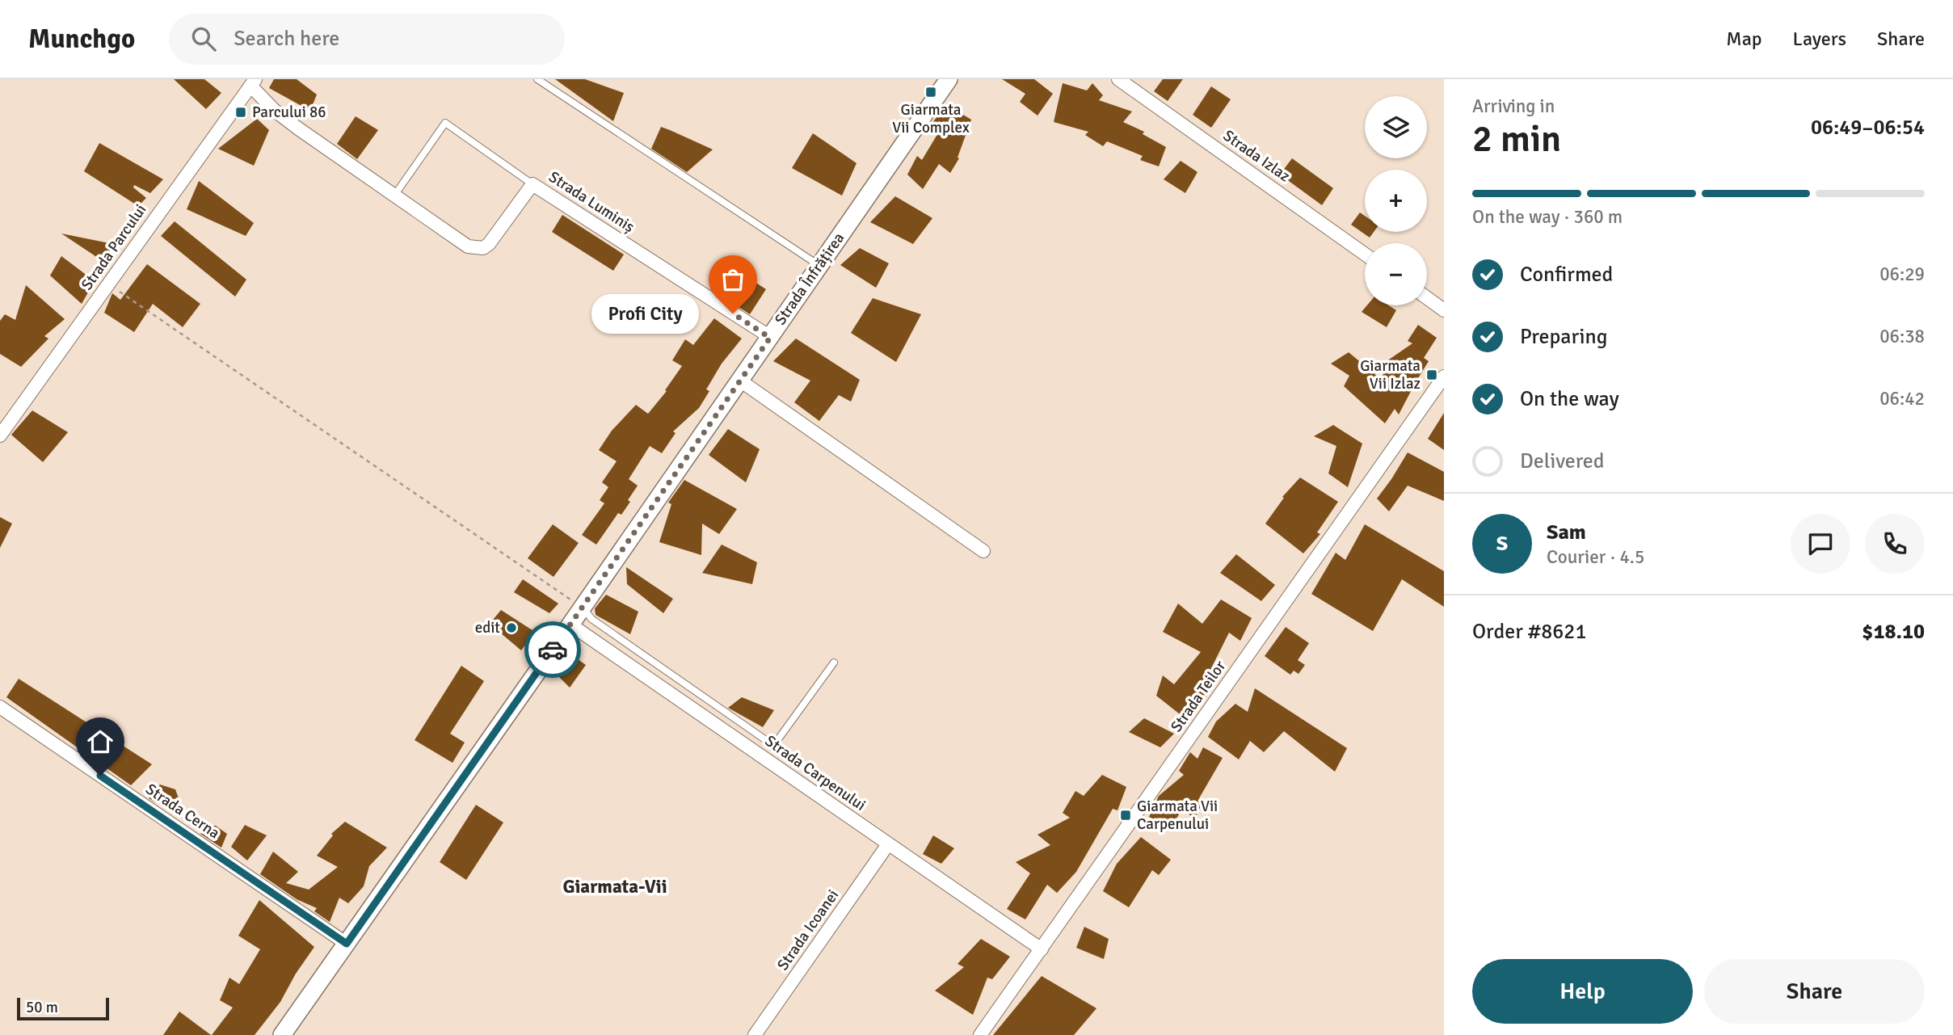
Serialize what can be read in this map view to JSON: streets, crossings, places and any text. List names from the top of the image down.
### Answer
{
  "streets": {
    "street": [
      "Strada Izlaz",
      "Strada Luminiș",
      "Strada Parcului",
      "Strada Înfrățirea",
      "Strada Teilor",
      "Strada Carpenului",
      "Strada Cerna",
      "Strada Icoanei"
    ]
  },
  "crossings": [
    ["Strada Luminiș", "Strada Parcului"],
    ["Strada Luminiș", "Strada Înfrățirea"],
    ["Strada Înfrățirea", "Strada Carpenului"],
    ["Strada Înfrățirea", "Strada Cerna"],
    ["Strada Teilor", "Strada Carpenului"],
    ["Strada Carpenului", "Strada Icoanei"]
  ],
  "districts": ["Giarmata-Vii"],
  "places": {
    "transit": [
      "Giarmata Vii Complex",
      "Parcului 86",
      "Giarmata Vii Izlaz",
      "Giarmata Vii Carpenului"
    ],
    "other": ["Profi City", "edit"]
  },
  "scale_bar": "50 m",
  "page": {
    "header": "Munchgo",
    "search": "Search here",
    "nav": ["Map", "Layers", "Share"],
    "heading": ["2 min", "Arriving in", "06:49–06:54"],
    "panel": [
      "Sam",
      "Courier · 4.5",
      "Order #8621",
      "$18.10"
    ],
    "map_buttons": ["+", "−"],
    "bar": "On the way · 360 m",
    "list": [
      ["Confirmed", "06:29"],
      ["Preparing", "06:38"],
      ["On the way", "06:42"],
      "Delivered"
    ],
    "bubble": "Profi City",
    "round": "S",
    "buttons": ["Help", "Share"],
    "scale": "50 m"
  }
}
